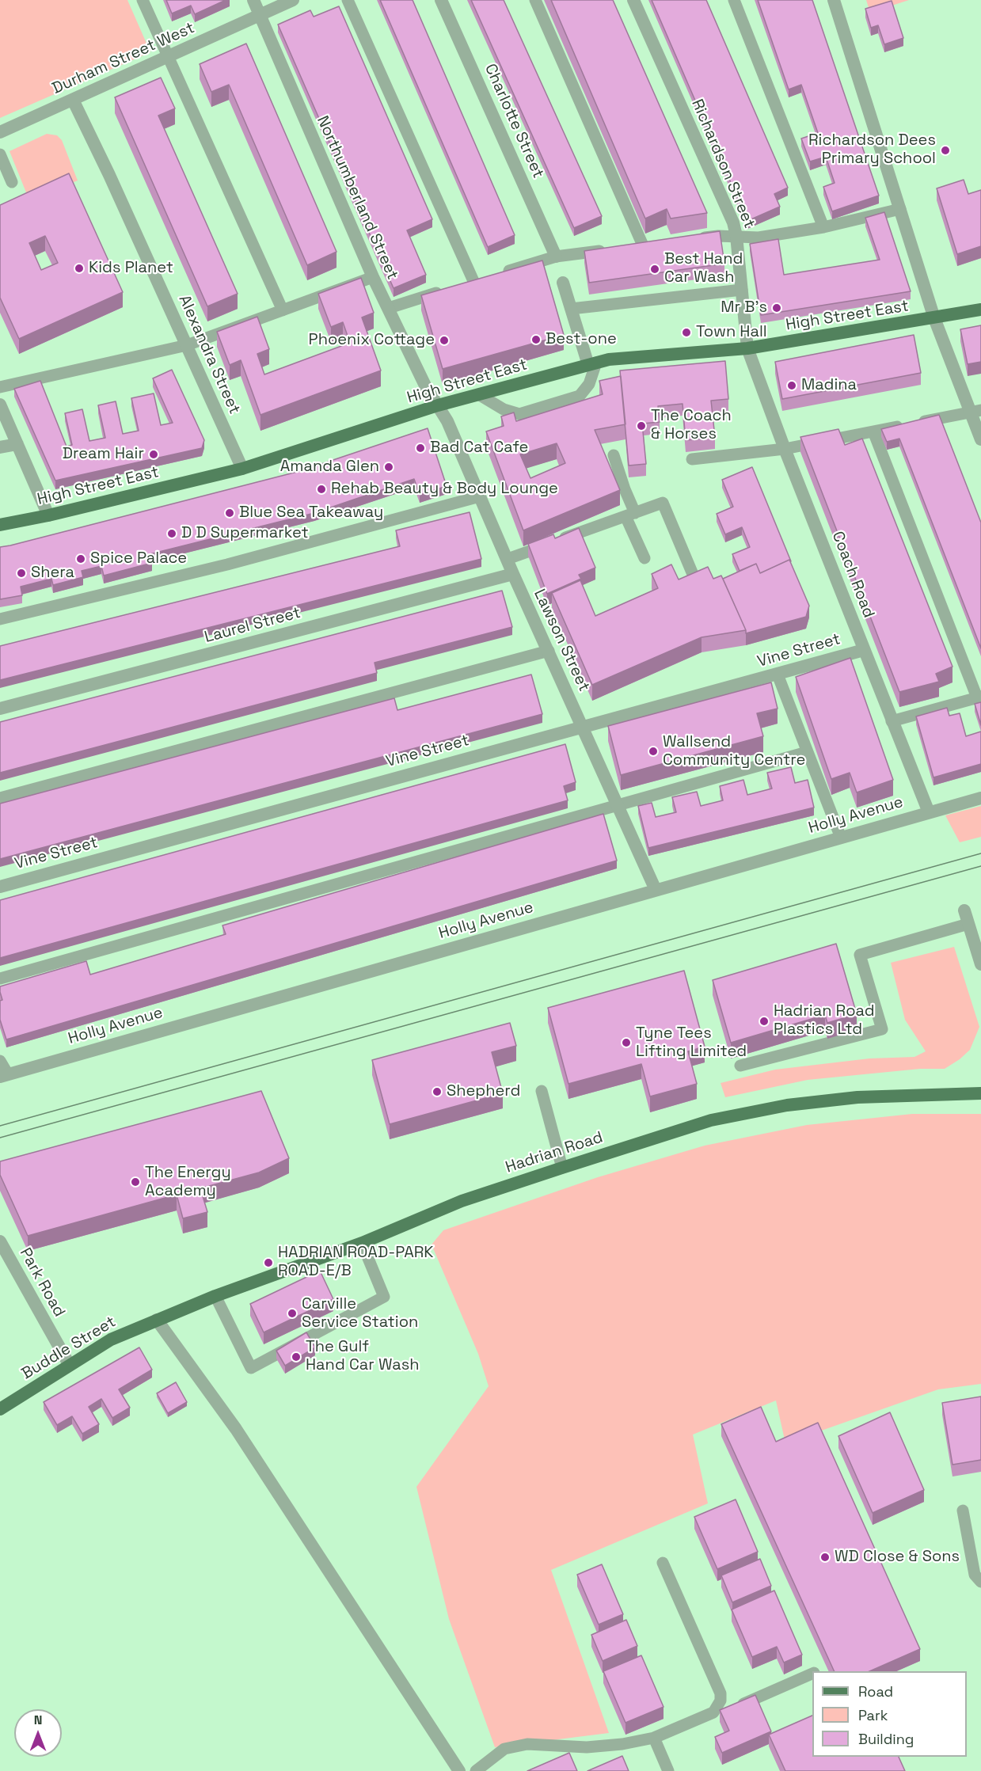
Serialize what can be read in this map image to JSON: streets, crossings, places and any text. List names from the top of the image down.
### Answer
{
  "streets": {
    "main road": ["High Street East", "Hadrian Road", "Buddle Street"],
    "street": [
      "Durham Street West",
      "Charlotte Street",
      "Richardson Street",
      "Northumberland Street",
      "Alexandra Street",
      "Coach Road",
      "Laurel Street",
      "Lawson Street",
      "Vine Street",
      "Holly Avenue",
      "Park Road"
    ]
  },
  "crossings": [
    ["Durham Street West", "Northumberland Street"],
    ["Durham Street West", "Alexandra Street"],
    ["Richardson Street", "High Street East"],
    ["Richardson Street", "Coach Road"],
    ["Northumberland Street", "High Street East"],
    ["Northumberland Street", "Lawson Street"],
    ["High Street East", "Alexandra Street"],
    ["High Street East", "Coach Road"],
    ["High Street East", "Lawson Street"],
    ["Coach Road", "Vine Street"],
    ["Coach Road", "Holly Avenue"],
    ["Laurel Street", "Lawson Street"],
    ["Lawson Street", "Vine Street"],
    ["Lawson Street", "Holly Avenue"],
    ["Hadrian Road", "Buddle Street"],
    ["Park Road", "Buddle Street"]
  ],
  "places": [
    "Richardson Dees Primary School",
    "Kids Planet",
    "Best Hand Car Wash",
    "Mr B's",
    "Town Hall",
    "Best-one",
    "Phoenix Cottage",
    "Madina",
    "The Coach & Horses",
    "Bad Cat Cafe",
    "Dream Hair",
    "Amanda Glen",
    "Rehab Beauty & Body Lounge",
    "Blue Sea Takeaway",
    "D D Supermarket",
    "Spice Palace",
    "Shera",
    "Wallsend Community Centre",
    "Hadrian Road Plastics Ltd",
    "Tyne Tees Lifting Limited",
    "Shepherd",
    "The Energy Academy",
    "HADRIAN ROAD-PARK ROAD-E/B",
    "Carville Service Station",
    "The Gulf Hand Car Wash",
    "WD Close & Sons"
  ],
  "legend": ["Road", "Park", "Building"],
  "north": "top"
}
